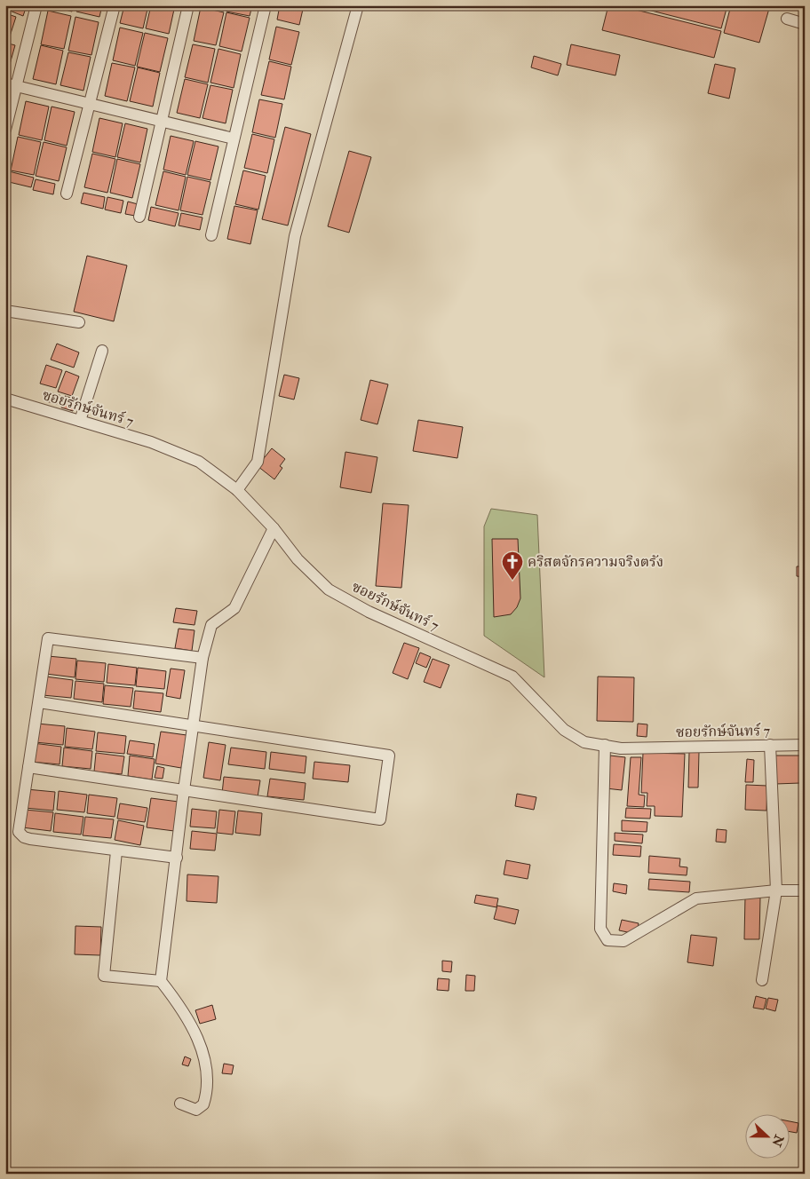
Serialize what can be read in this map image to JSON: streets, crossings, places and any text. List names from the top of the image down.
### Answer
{
  "streets": {
    "street": ["ซอยรักษ์จันทร์ 7"]
  },
  "places": {
    "church": ["คริสตจักรความจริงตรัง"]
  },
  "north": "right"
}
